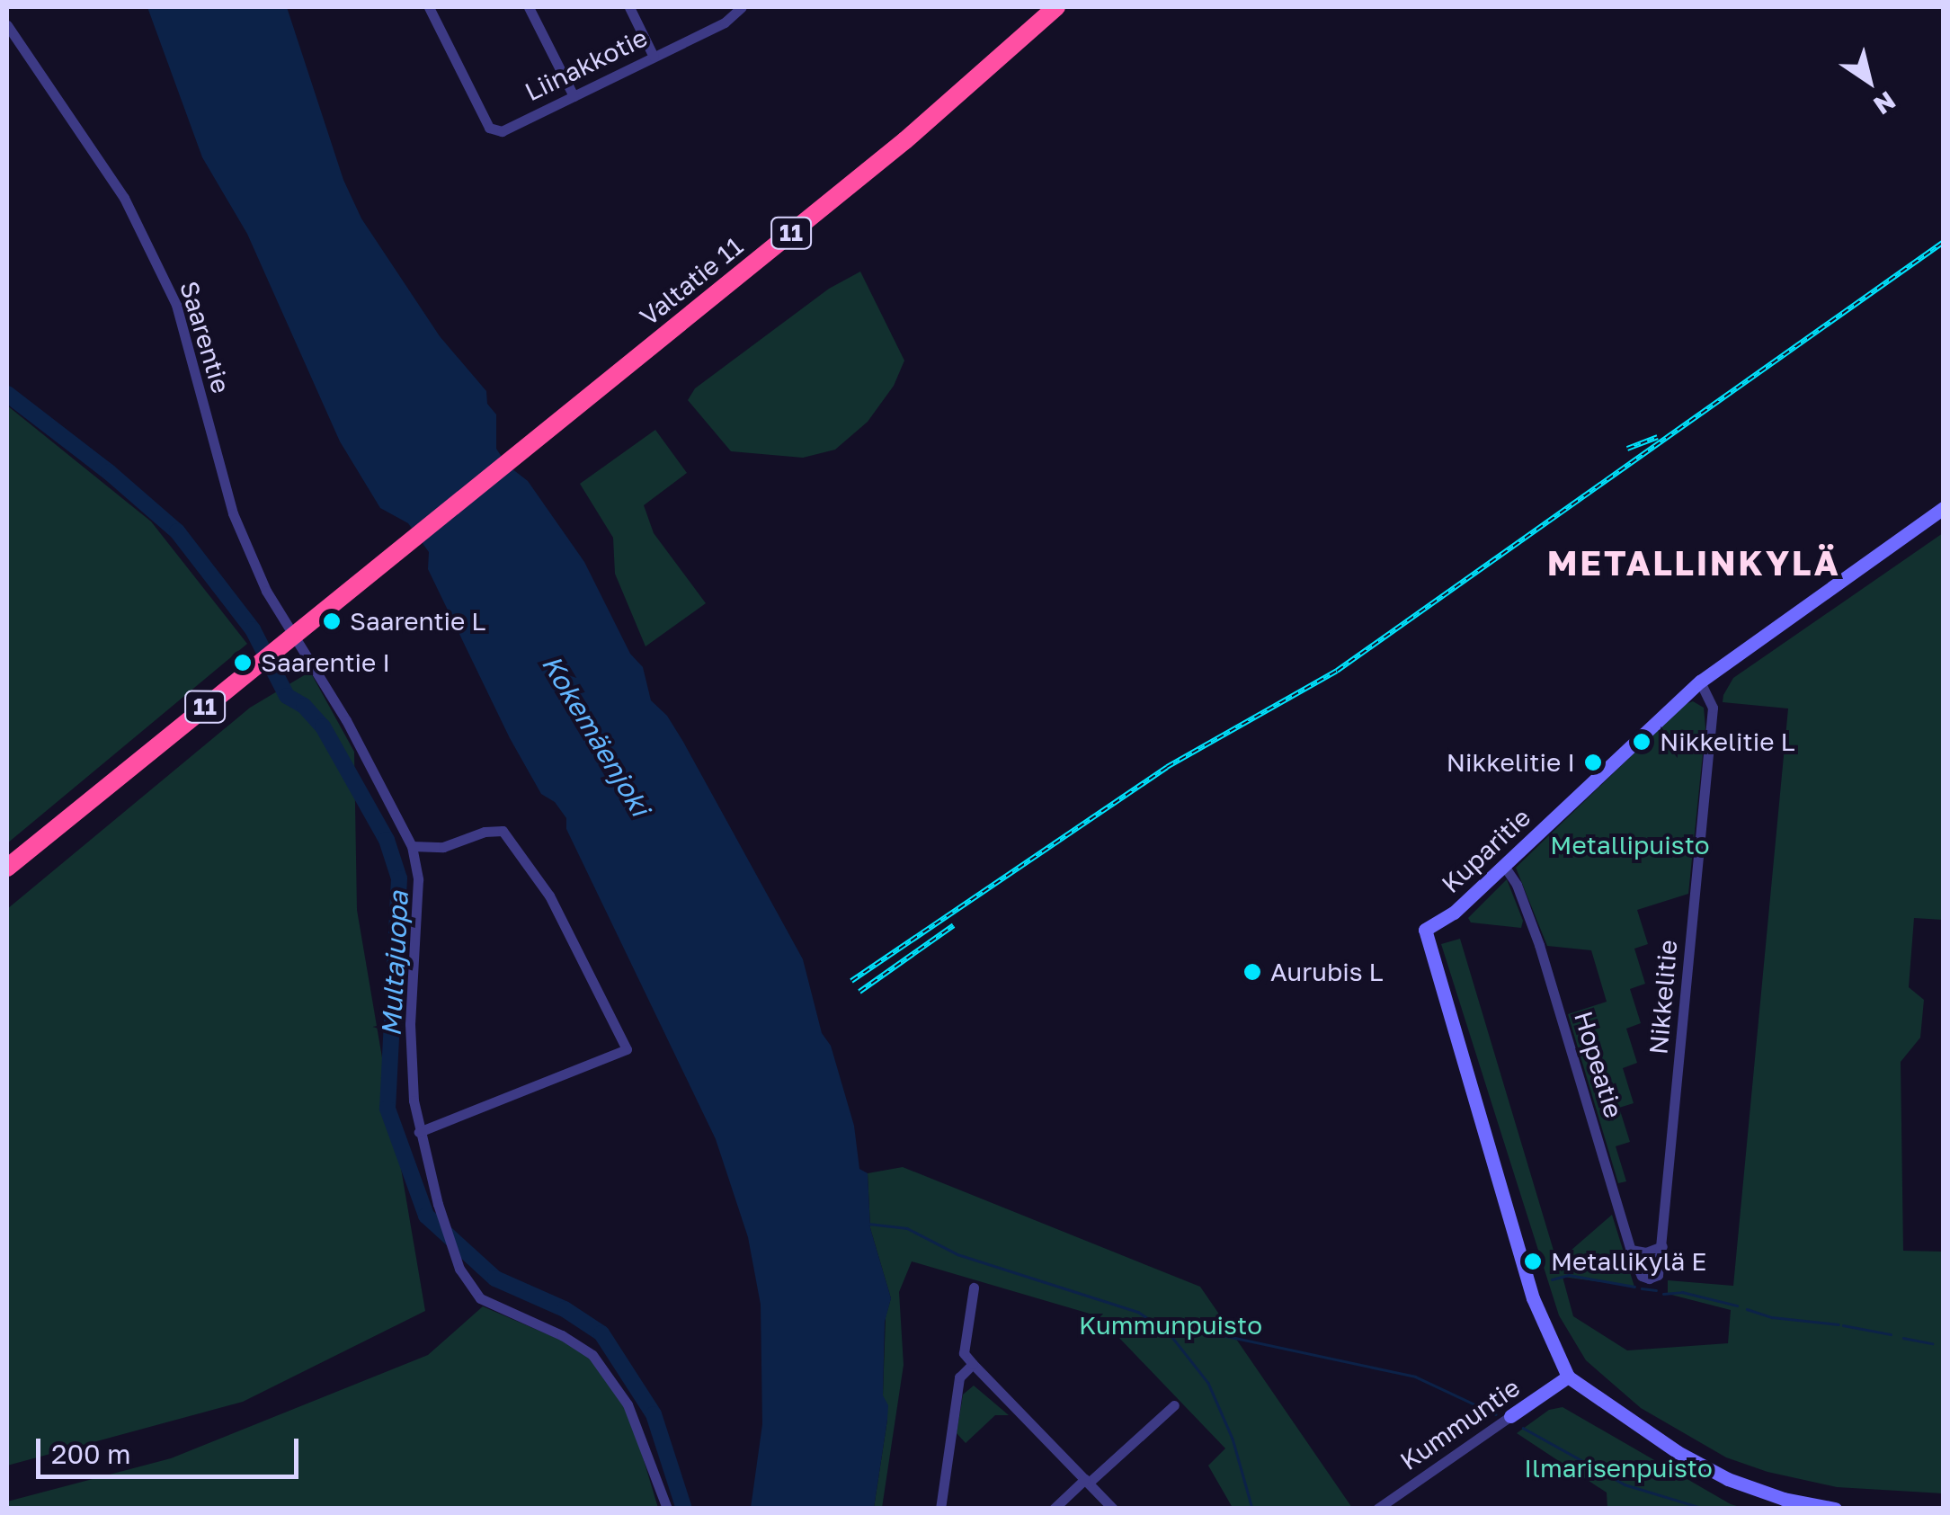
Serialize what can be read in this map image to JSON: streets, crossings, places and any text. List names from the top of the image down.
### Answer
{
  "streets": {
    "highway": ["11", "Valtatie 11"],
    "street": [
      "Liinakkotie",
      "Saarentie",
      "Kuparitie",
      "Nikkelitie",
      "Hopeatie",
      "Kummuntie"
    ]
  },
  "crossings": [
    ["11", "Valtatie 11"],
    ["11", "Saarentie"],
    ["Valtatie 11", "Saarentie"],
    ["Kuparitie", "Nikkelitie"],
    ["Kuparitie", "Hopeatie"],
    ["Kuparitie", "Kummuntie"],
    ["Nikkelitie", "Hopeatie"]
  ],
  "districts": ["METALLINKYLÄ"],
  "water": ["Kokemäenjoki", "Multajuopa"],
  "parks": ["Metallipuisto", "Kummunpuisto", "Ilmarisenpuisto"],
  "places": [
    "Saarentie L",
    "Saarentie I",
    "Nikkelitie L",
    "Nikkelitie I",
    "Aurubis L",
    "Metallikylä E"
  ],
  "scale_bar": "200 m",
  "north": "bottom right"
}
